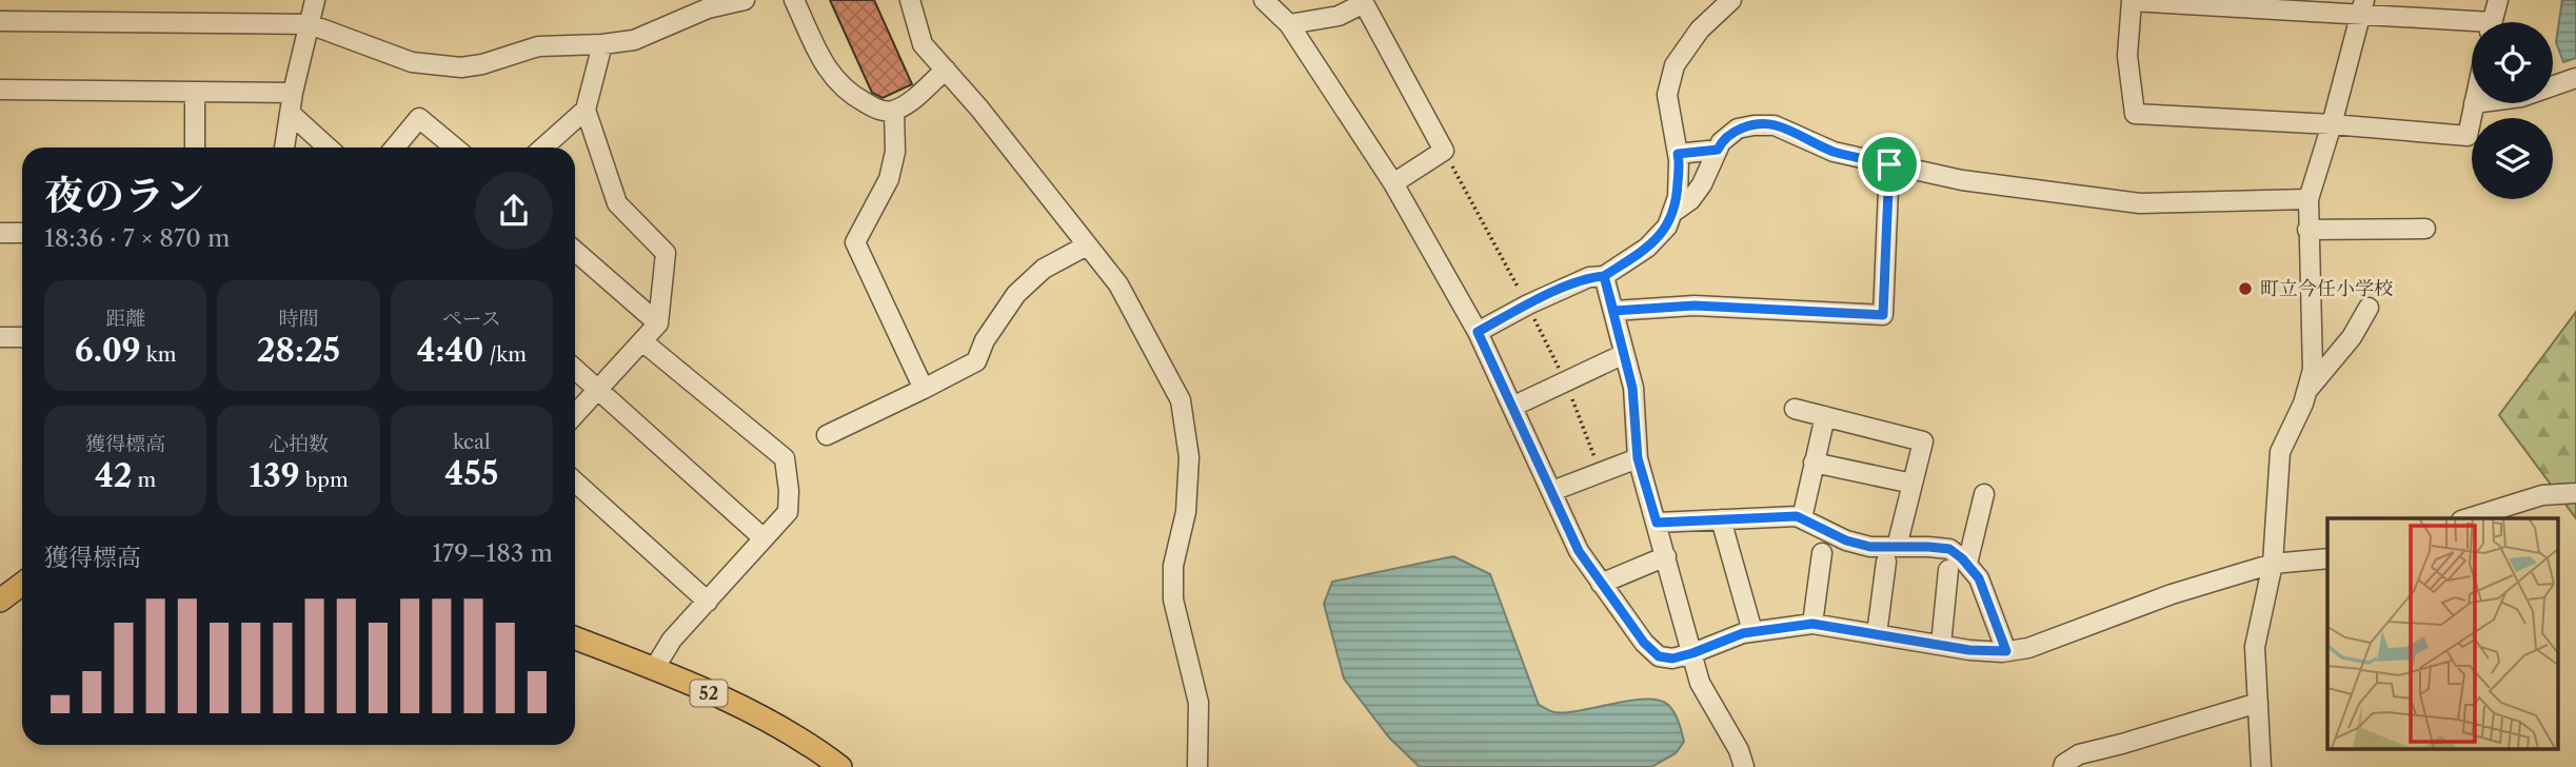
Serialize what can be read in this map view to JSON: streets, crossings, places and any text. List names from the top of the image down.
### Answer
{
  "streets": {
    "main road": ["52"]
  },
  "places": ["町立今任小学校"],
  "page": {
    "heading": ["夜のラン", "18:36 · 7 × 870 m"],
    "stats": [
      ["距離", "6.09 km"],
      ["時間", "28:25"],
      ["ペース", "4:40 /km"],
      ["獲得標高", "42 m"],
      ["心拍数", "139 bpm"],
      ["kcal", "455"]
    ],
    "chart": ["獲得標高", "179–183 m"]
  }
}
